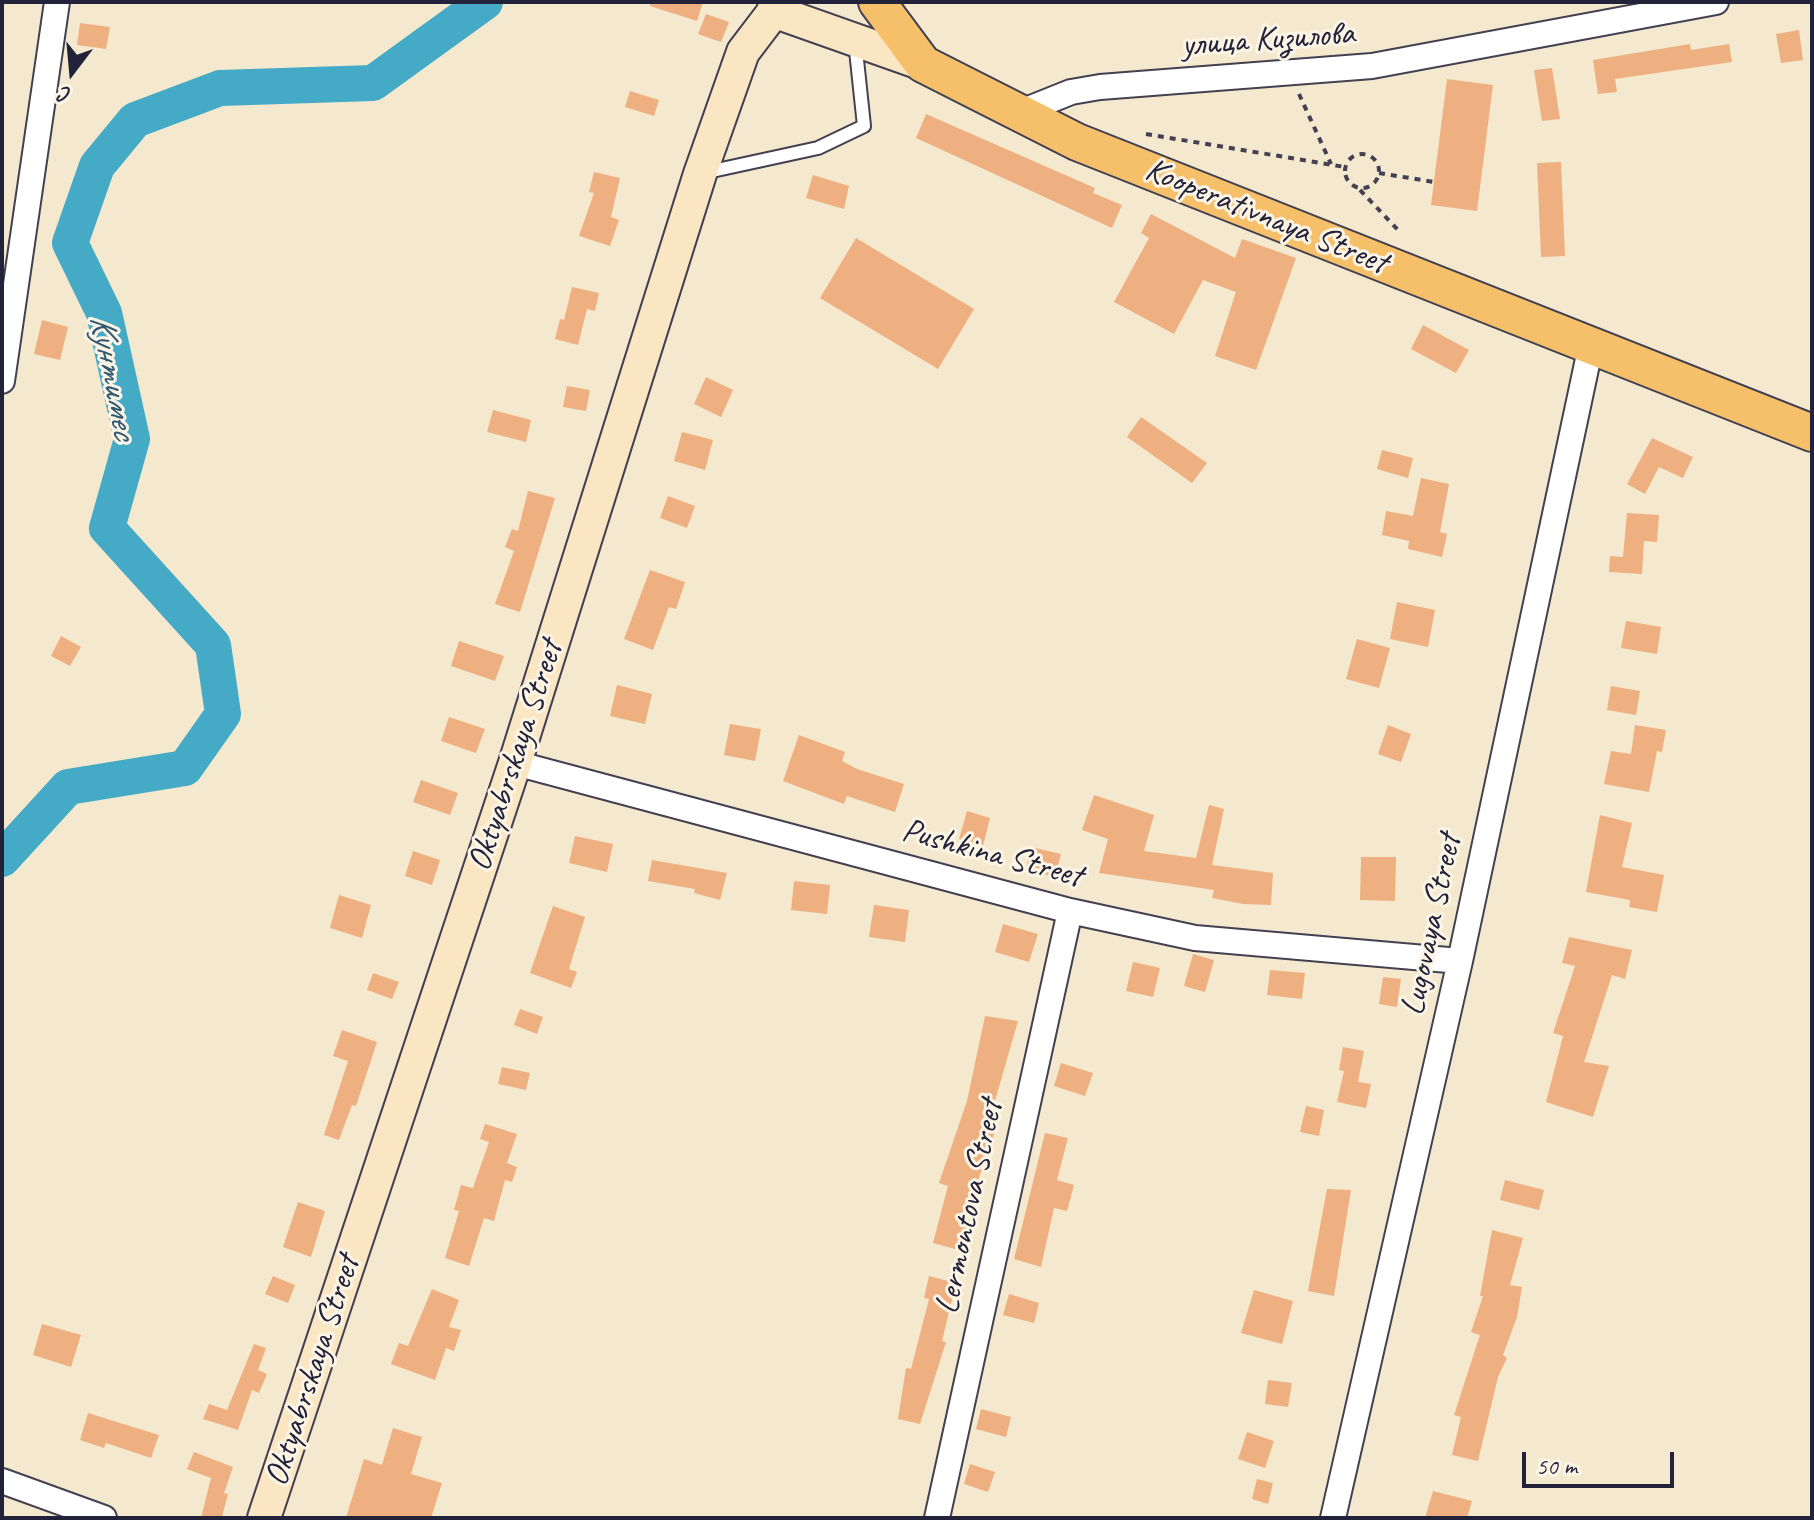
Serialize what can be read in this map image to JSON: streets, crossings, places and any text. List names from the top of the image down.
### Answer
{
  "streets": {
    "main road": ["Kooperativnaya Street"],
    "street": [
      "улица Кизилова",
      "Oktyabrskaya Street",
      "Pushkina Street",
      "Lugovaya Street",
      "Lermontova Street"
    ]
  },
  "crossings": [
    ["улица Кизилова", "Kooperativnaya Street"],
    ["Kooperativnaya Street", "Oktyabrskaya Street"],
    ["Kooperativnaya Street", "Lugovaya Street"],
    ["Oktyabrskaya Street", "Pushkina Street"],
    ["Pushkina Street", "Lugovaya Street"],
    ["Pushkina Street", "Lermontova Street"]
  ],
  "water": ["Кунтимес"],
  "scale_bar": "50 m",
  "north": "bottom"
}
